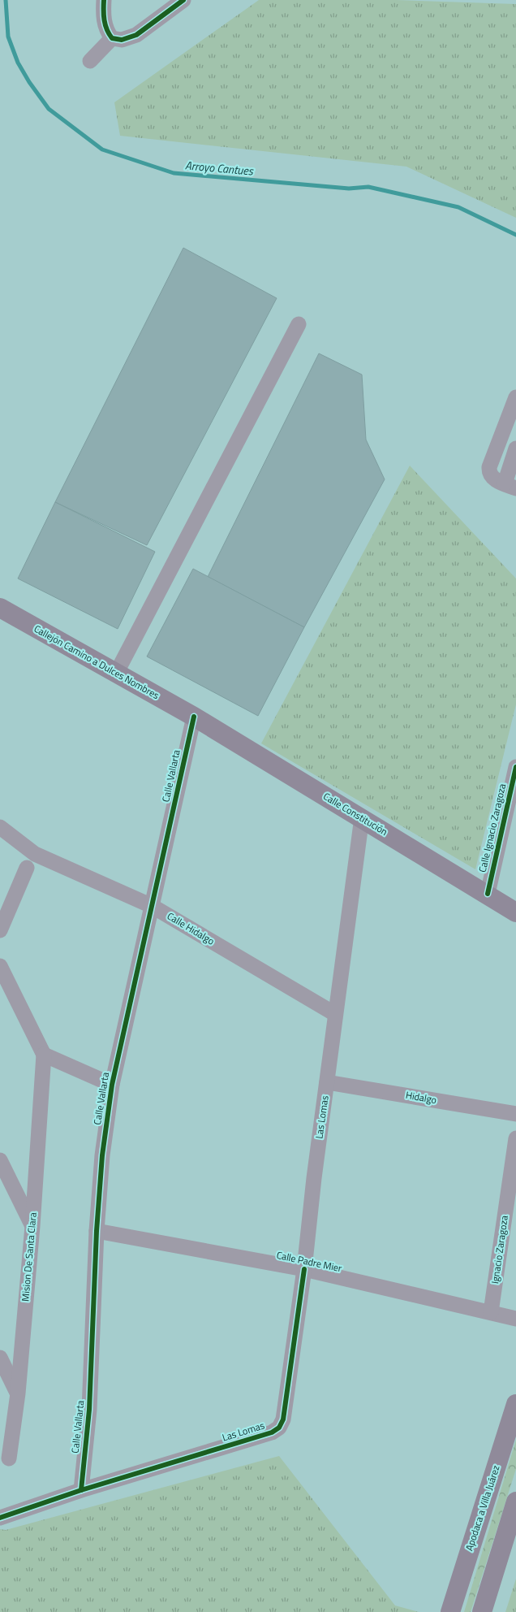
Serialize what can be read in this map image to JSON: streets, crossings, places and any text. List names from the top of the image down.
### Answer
{
  "streets": {
    "main road": ["Callejón Camino a Dulces Nombres", "Calle Constitución", "Apodaca a Villa Juárez"],
    "street": [
      "Calle Vallarta",
      "Calle Ignacio Zaragoza",
      "Calle Hidalgo",
      "Hidalgo",
      "Las Lomas",
      "Ignacio Zaragoza",
      "Mision De Santa Clara",
      "Calle Padre Mier"
    ]
  },
  "crossings": [
    ["Callejón Camino a Dulces Nombres", "Calle Vallarta"],
    ["Callejón Camino a Dulces Nombres", "Calle Constitución"],
    ["Calle Vallarta", "Calle Constitución"],
    ["Calle Vallarta", "Calle Hidalgo"],
    ["Calle Vallarta", "Las Lomas"],
    ["Calle Vallarta", "Calle Padre Mier"],
    ["Calle Constitución", "Calle Ignacio Zaragoza"],
    ["Calle Constitución", "Las Lomas"],
    ["Calle Hidalgo", "Las Lomas"],
    ["Hidalgo", "Las Lomas"],
    ["Las Lomas", "Calle Padre Mier"],
    ["Ignacio Zaragoza", "Calle Padre Mier"]
  ],
  "water": ["Arroyo Cantues"]
}
